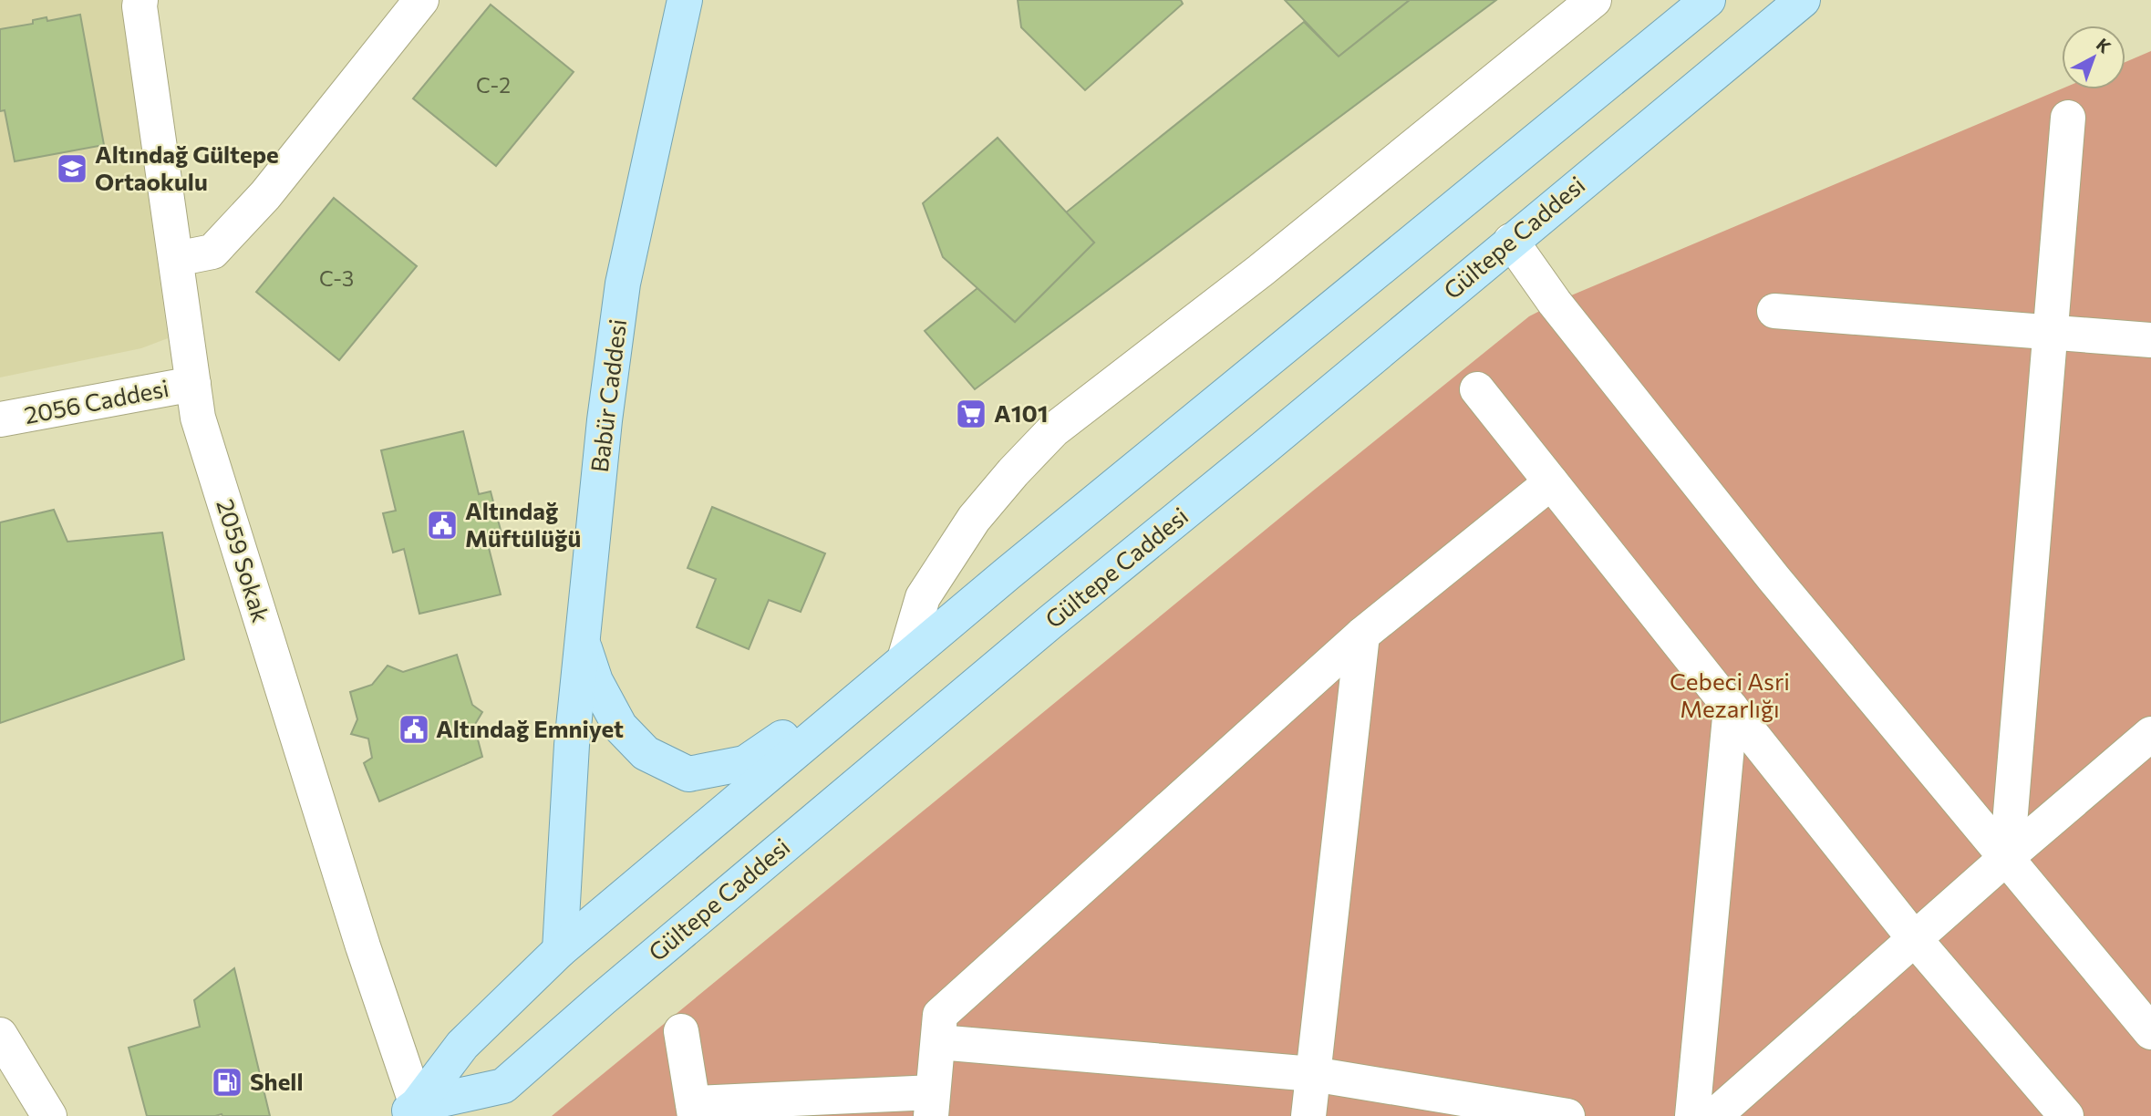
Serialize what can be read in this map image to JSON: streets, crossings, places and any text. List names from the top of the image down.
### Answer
{
  "streets": {
    "main road": ["Gültepe Caddesi", "Babür Caddesi"],
    "street": ["2056 Caddesi", "2059 Sokak"]
  },
  "crossings": [
    ["Gültepe Caddesi", "2059 Sokak"],
    ["2056 Caddesi", "2059 Sokak"]
  ],
  "parks": ["Cebeci Asri Mezarlığı"],
  "places": {
    "school or university": ["Altındağ Gültepe Ortaokulu"],
    "supermarket": ["A101"],
    "public building": ["Altındağ Müftülüğü", "Altındağ Emniyet"],
    "fuel station": ["Shell"]
  },
  "house_numbers": ["C-2", "C-3"],
  "north": "top right"
}
